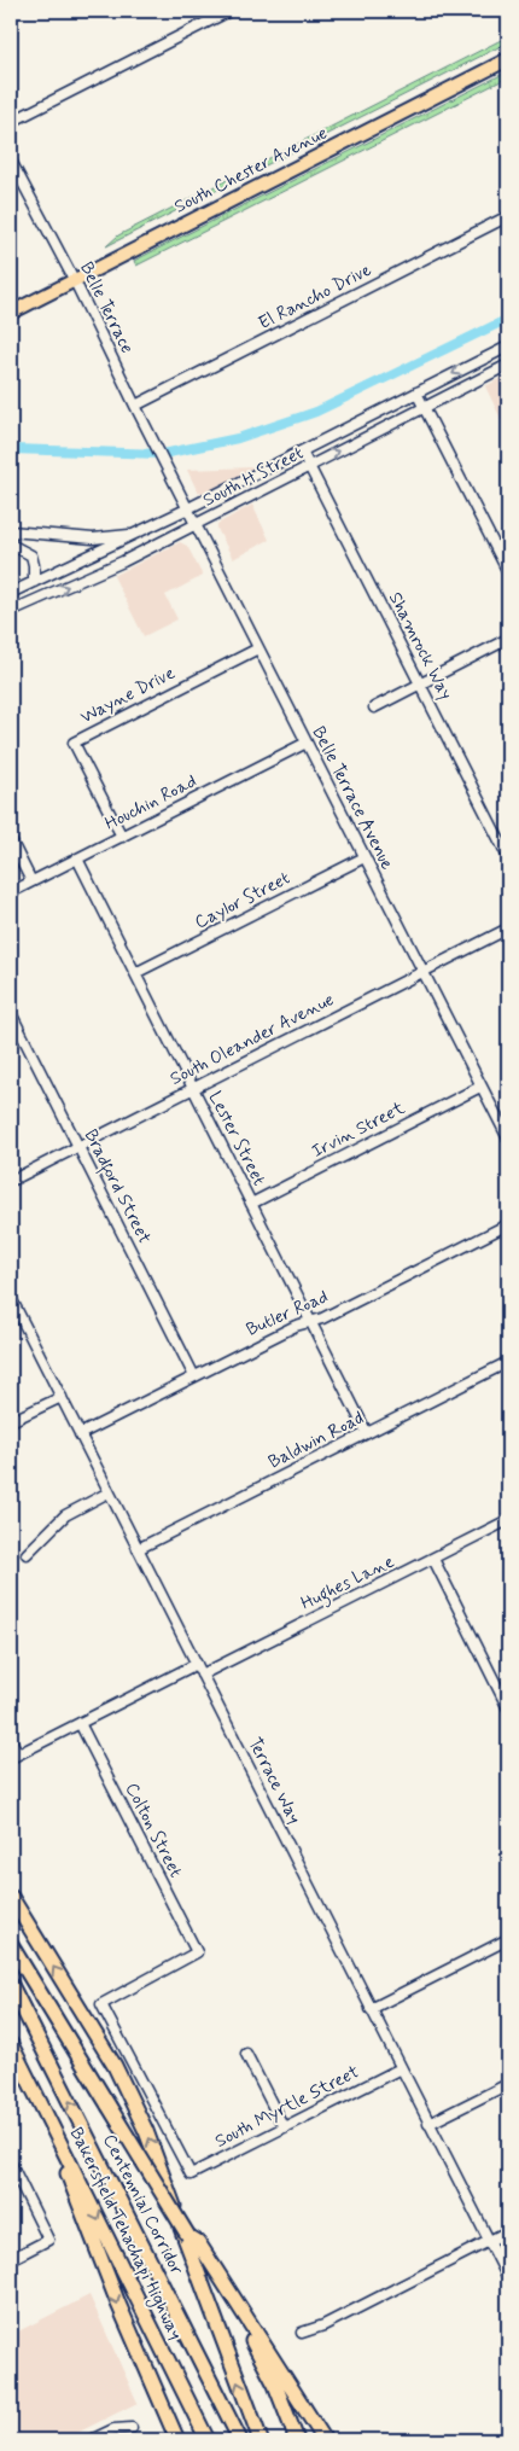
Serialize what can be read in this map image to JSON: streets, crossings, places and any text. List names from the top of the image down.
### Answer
{
  "streets": {
    "highway": ["Centennial Corridor", "Bakersfield Tehachapi Highway"],
    "main road": ["South Chester Avenue"],
    "street": [
      "El Rancho Drive",
      "Belle Terrace",
      "South H Street",
      "Shamrock Way",
      "Wayne Drive",
      "Belle Terrace Avenue",
      "Houchin Road",
      "Caylor Street",
      "South Oleander Avenue",
      "Irvin Street",
      "Lester Street",
      "Bradford Street",
      "Butler Road",
      "Baldwin Road",
      "Hughes Lane",
      "Terrace Way",
      "Colton Street",
      "South Myrtle Street"
    ]
  },
  "crossings": [
    ["South Chester Avenue", "Belle Terrace"],
    ["El Rancho Drive", "Belle Terrace"],
    ["Belle Terrace", "Belle Terrace Avenue"],
    ["South H Street", "Shamrock Way"],
    ["South H Street", "Belle Terrace Avenue"],
    ["Wayne Drive", "Belle Terrace Avenue"],
    ["Wayne Drive", "Houchin Road"],
    ["Belle Terrace Avenue", "Houchin Road"],
    ["Belle Terrace Avenue", "Caylor Street"],
    ["Belle Terrace Avenue", "South Oleander Avenue"],
    ["Belle Terrace Avenue", "Irvin Street"],
    ["Houchin Road", "Lester Street"],
    ["Caylor Street", "Lester Street"],
    ["South Oleander Avenue", "Lester Street"],
    ["South Oleander Avenue", "Bradford Street"],
    ["Irvin Street", "Lester Street"],
    ["Lester Street", "Butler Road"],
    ["Lester Street", "Baldwin Road"],
    ["Bradford Street", "Butler Road"],
    ["Butler Road", "Terrace Way"],
    ["Baldwin Road", "Terrace Way"],
    ["Hughes Lane", "Terrace Way"],
    ["Terrace Way", "South Myrtle Street"],
    ["Colton Street", "South Myrtle Street"]
  ]
}
